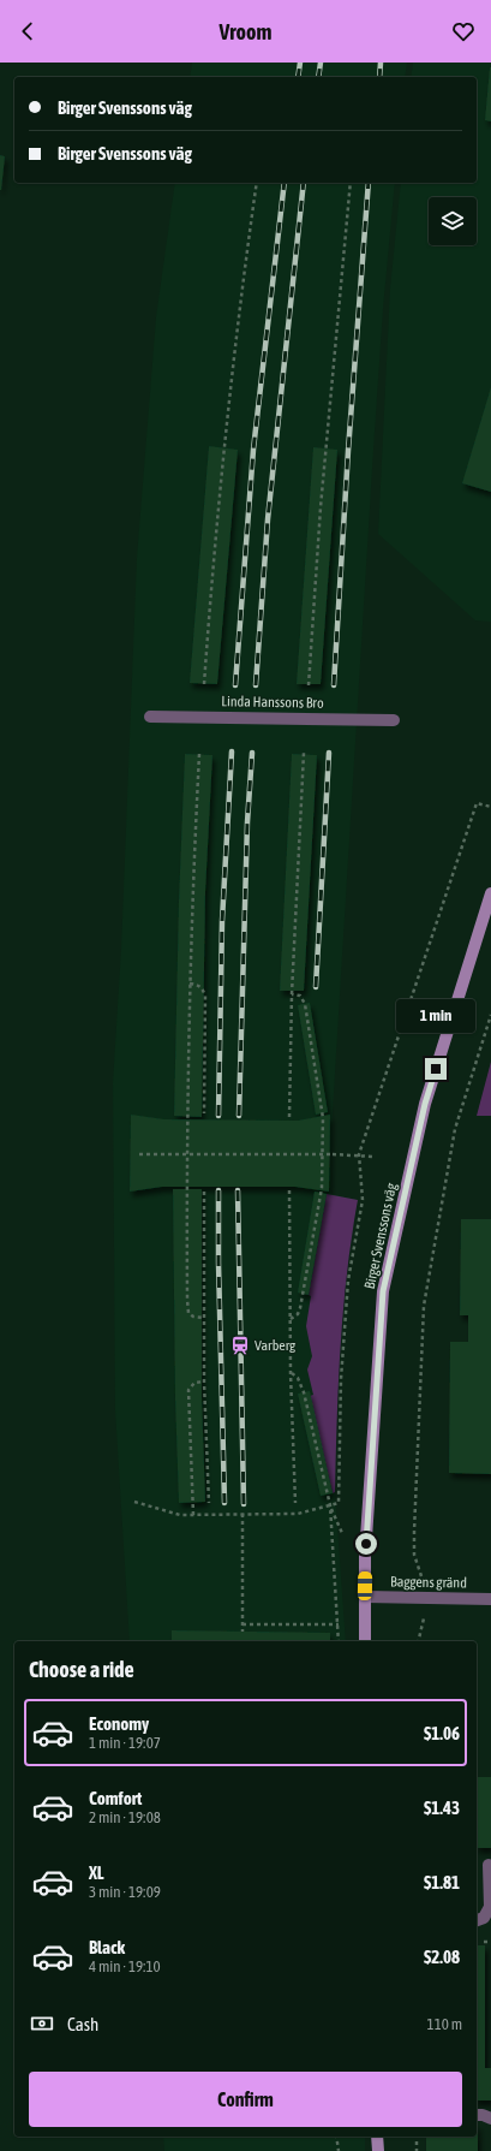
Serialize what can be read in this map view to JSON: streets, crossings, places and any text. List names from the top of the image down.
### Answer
{
  "streets": {
    "street": ["Linda Hanssons Bro", "Birger Svenssons väg", "Baggens gränd"]
  },
  "crossings": [
    ["Birger Svenssons väg", "Baggens gränd"]
  ],
  "places": {
    "station": ["Varberg"]
  },
  "page": {
    "header": "Vroom",
    "banner": ["Birger Svenssons väg", "Birger Svenssons väg"],
    "bubble": "1 min",
    "heading": "Choose a ride",
    "list": [
      {
        "name": "Economy",
        "note": "1 min · 19:07",
        "value": "$1.06"
      },
      {
        "name": "Comfort",
        "note": "2 min · 19:08",
        "value": "$1.43"
      },
      {
        "name": "XL",
        "note": "3 min · 19:09",
        "value": "$1.81"
      },
      {
        "name": "Black",
        "note": "4 min · 19:10",
        "value": "$2.08"
      }
    ],
    "pay": ["Cash", "110 m"],
    "buttons": "Confirm"
  }
}
